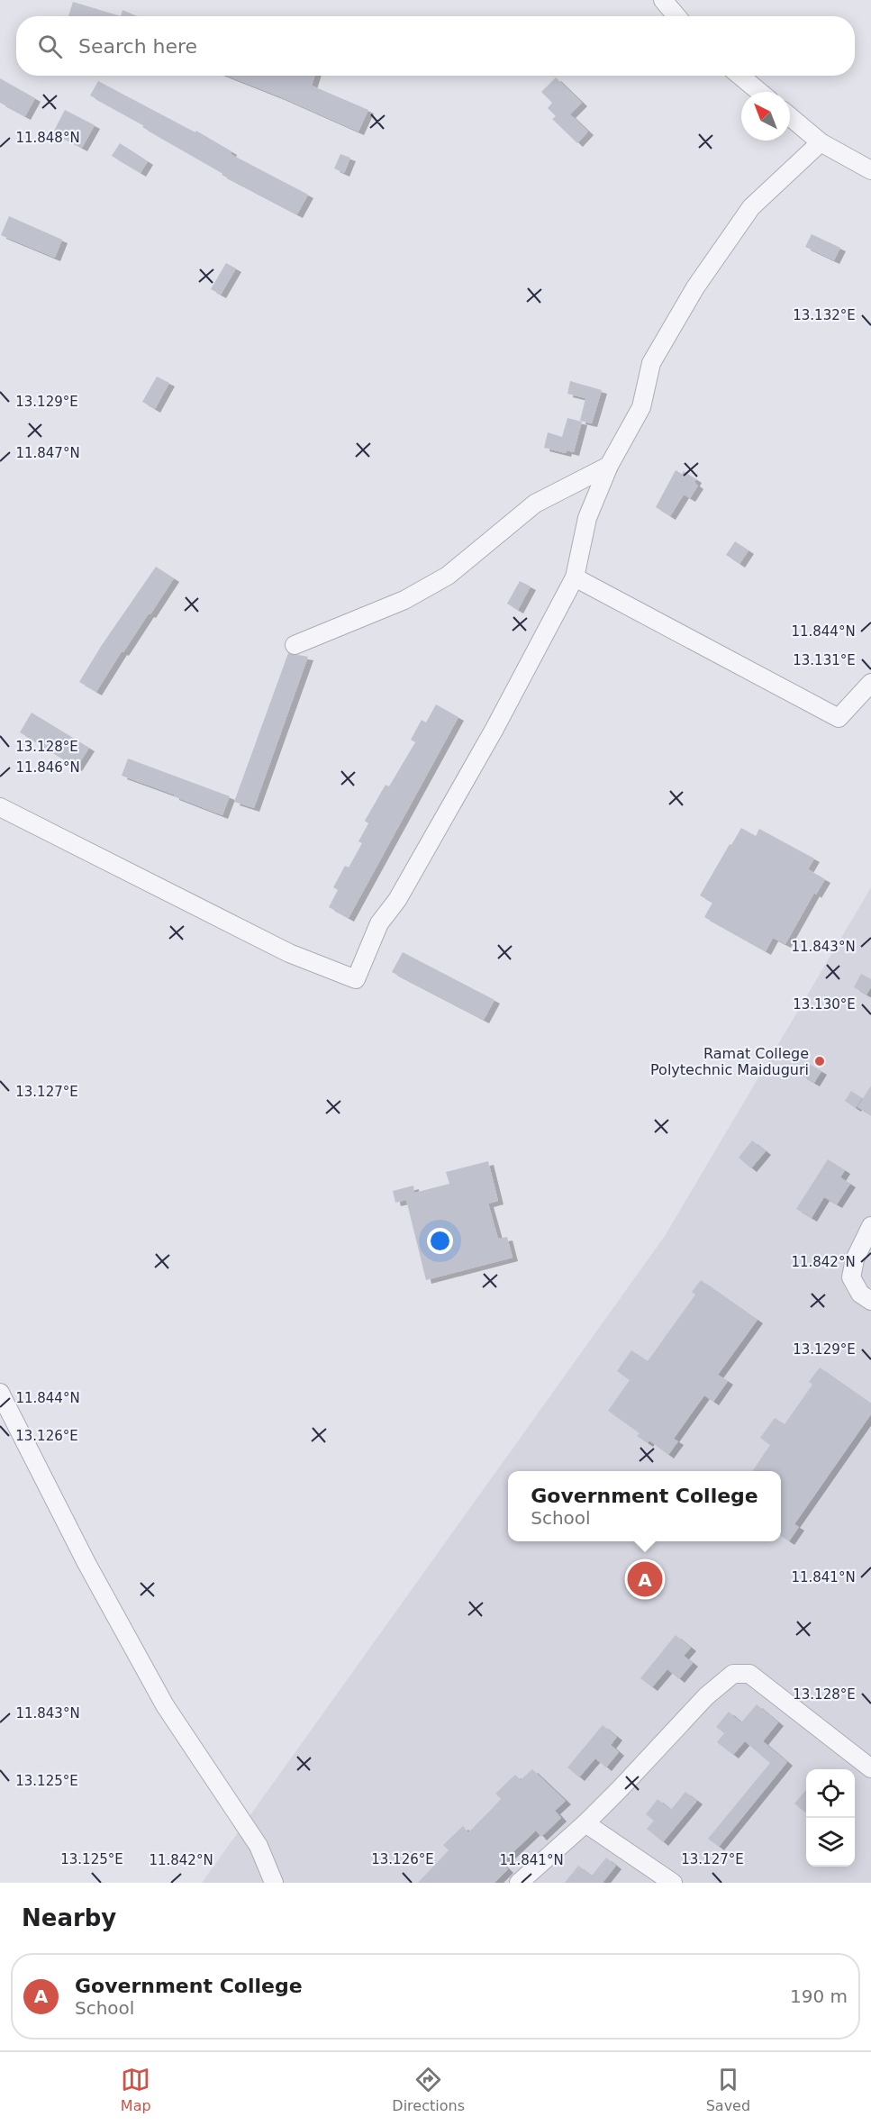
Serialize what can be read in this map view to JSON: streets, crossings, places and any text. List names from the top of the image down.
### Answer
{
  "places": ["Ramat College Polytechnic Maiduguri"],
  "north": "top left",
  "page": {
    "search": "Search here",
    "popup": ["Government College", "School"],
    "pins": "A",
    "heading": "Nearby",
    "list": [
      {
        "mark": "A",
        "name": "Government College",
        "note": "School",
        "value": "190 m"
      }
    ],
    "nav": ["Map", "Directions", "Saved"]
  },
  "coordinates": [
    "11.848°N",
    "13.132°E",
    "13.129°E",
    "11.847°N",
    "11.844°N",
    "13.131°E",
    "13.128°E",
    "11.846°N",
    "11.843°N",
    "13.130°E",
    "13.127°E",
    "11.842°N",
    "13.126°E",
    "11.841°N",
    "13.125°E"
  ]
}
